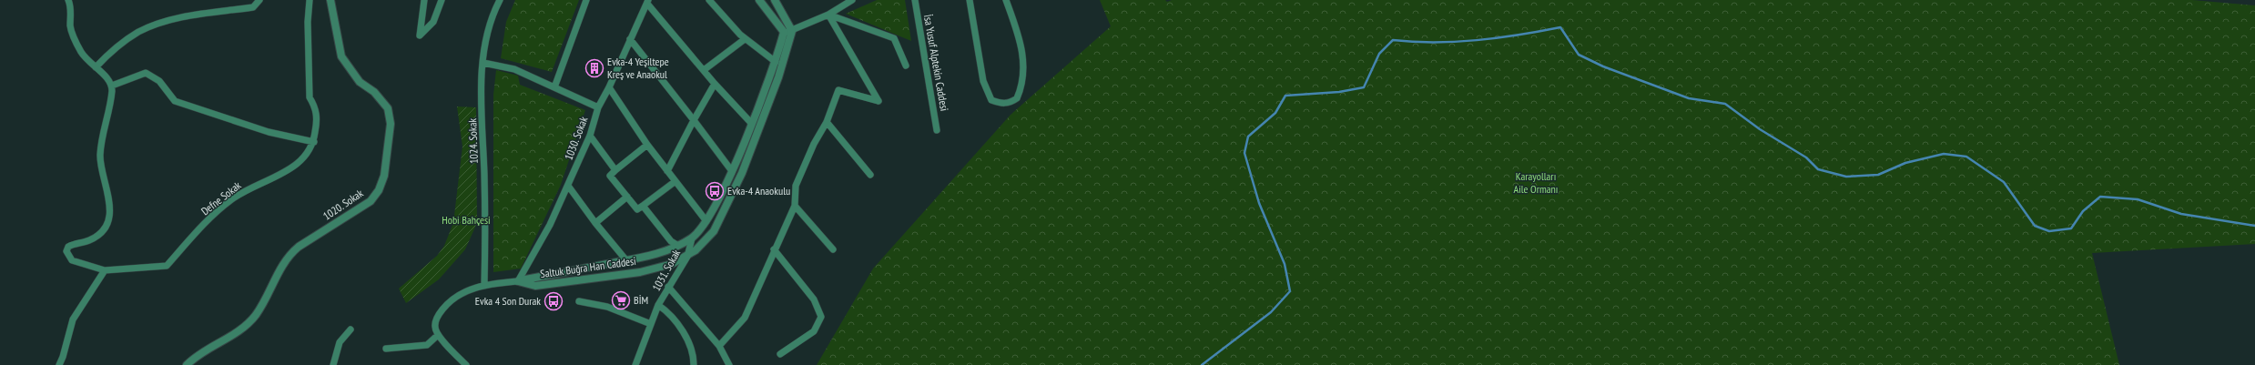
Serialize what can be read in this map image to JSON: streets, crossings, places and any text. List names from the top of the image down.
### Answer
{
  "streets": {
    "street": [
      "İsa Yusuf Alptekin Caddesi",
      "1030. Sokak",
      "1024. Sokak",
      "Defne Sokak",
      "1020. Sokak",
      "Saltuk Buğra Han Caddesi",
      "1031. Sokak"
    ]
  },
  "crossings": [
    ["1030. Sokak", "Saltuk Buğra Han Caddesi"],
    ["Saltuk Buğra Han Caddesi", "1031. Sokak"]
  ],
  "parks": ["Karayolları Aile Ormanı", "Hobi Bahçesi"],
  "places": {
    "building": ["Evka-4 Yeşiltepe Kreş ve Anaokul"],
    "bus stop": ["Evka-4 Anaokulu", "Evka 4 Son Durak"],
    "supermarket": ["BİM"]
  }
}
